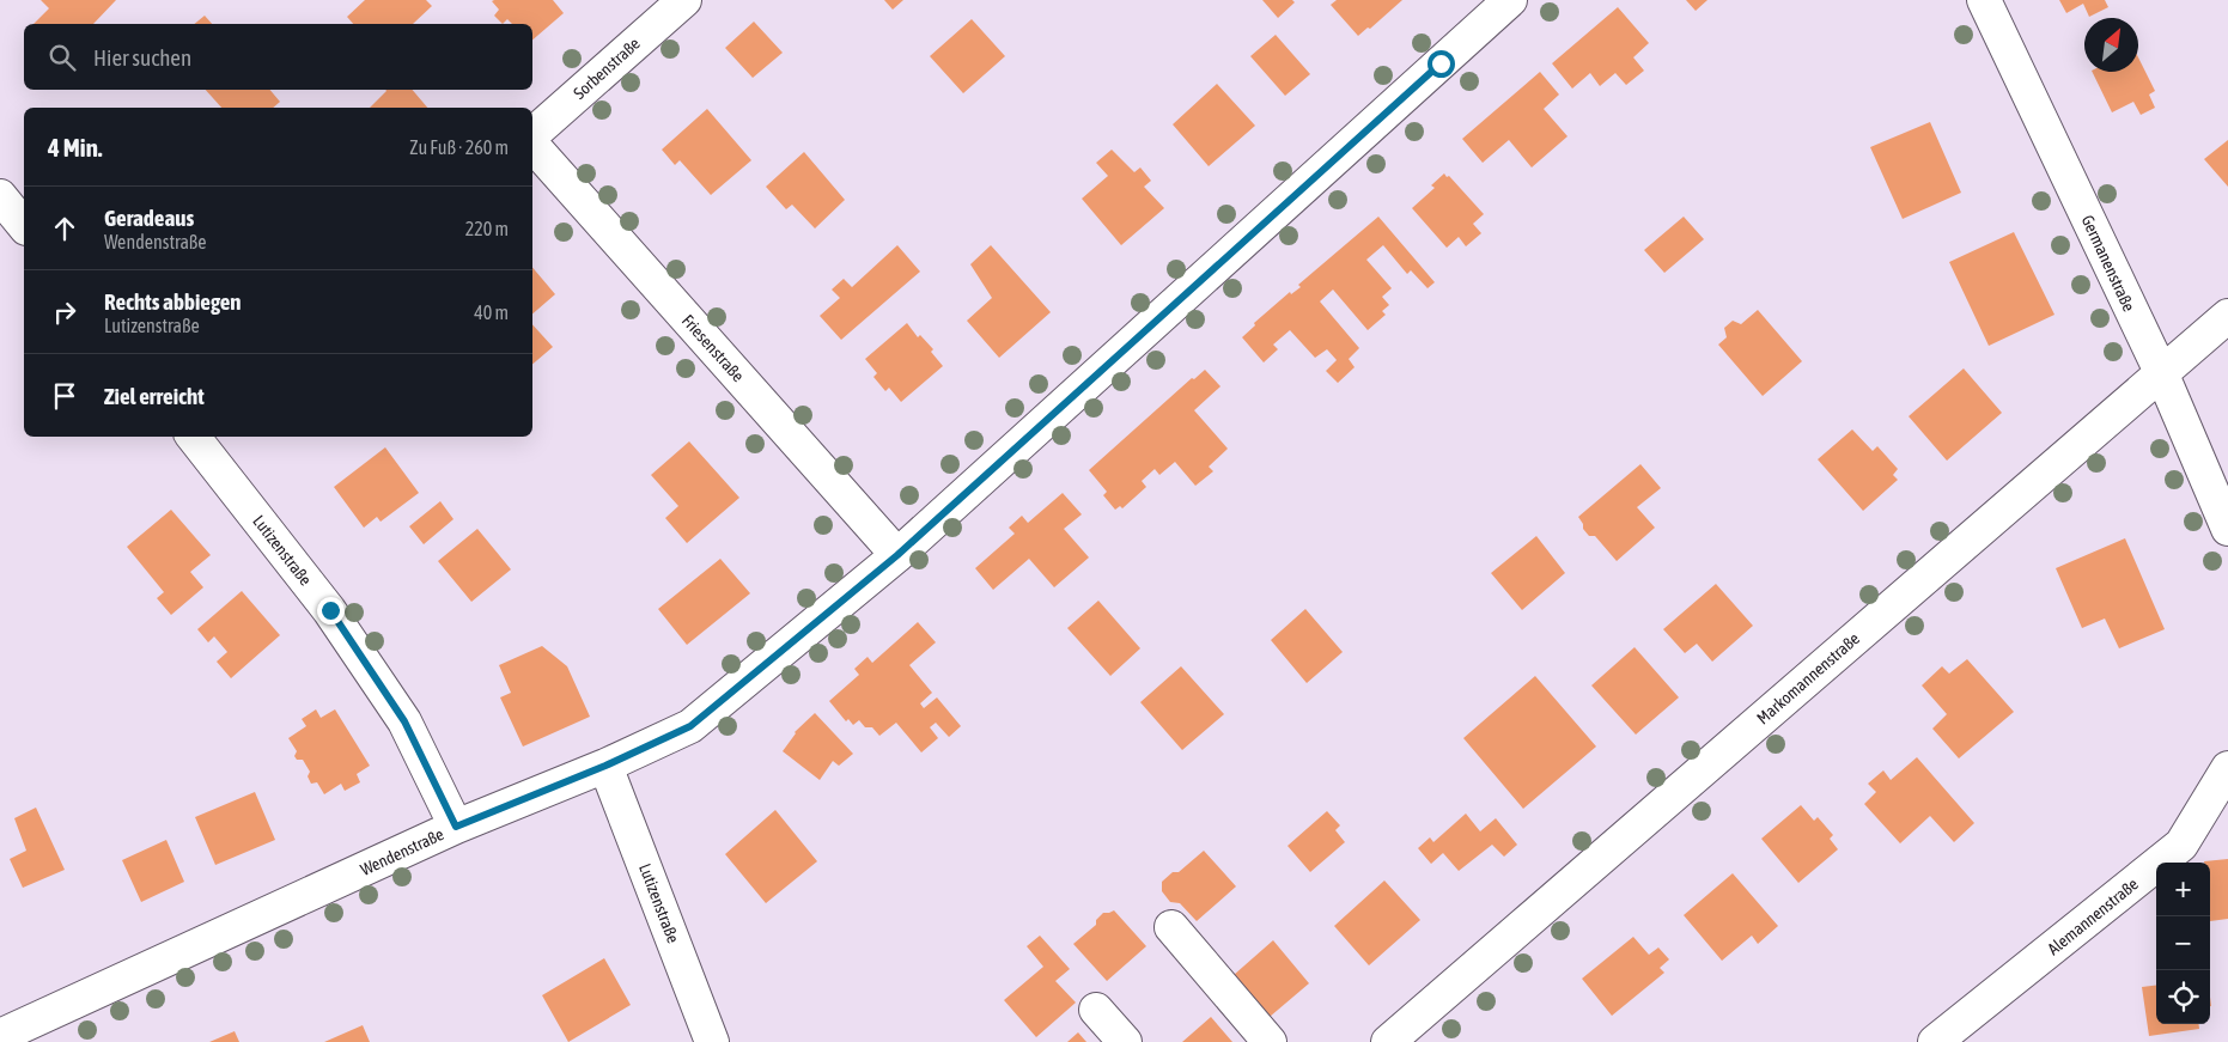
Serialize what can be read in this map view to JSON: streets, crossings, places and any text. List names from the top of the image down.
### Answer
{
  "streets": {
    "street": [
      "Sorbenstraße",
      "Germanenstraße",
      "Friesenstraße",
      "Lutizenstraße",
      "Markomannenstraße",
      "Wendenstraße",
      "Alemannenstraße"
    ]
  },
  "crossings": [
    ["Germanenstraße", "Markomannenstraße"],
    ["Friesenstraße", "Wendenstraße"],
    ["Lutizenstraße", "Wendenstraße"]
  ],
  "north": "top right",
  "page": {
    "search": "Hier suchen",
    "heading": ["4 Min.", "Zu Fuß · 260 m"],
    "list": [
      ["Geradeaus", "Wendenstraße", "220 m"],
      ["Rechts abbiegen", "Lutizenstraße", "40 m"],
      "Ziel erreicht"
    ],
    "map_buttons": ["+", "−"]
  }
}
